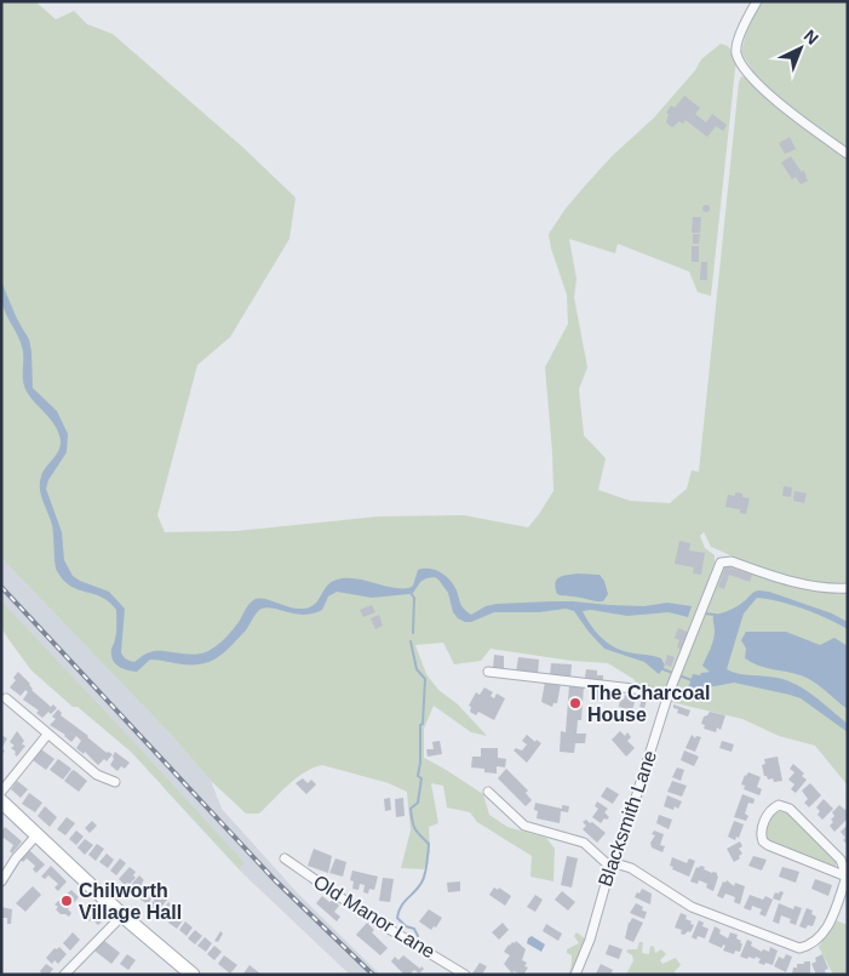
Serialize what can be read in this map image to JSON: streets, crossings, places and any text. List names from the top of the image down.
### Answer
{
  "streets": {
    "street": ["Blacksmith Lane", "Old Manor Lane"]
  },
  "places": ["The Charcoal House", "Chilworth Village Hall"],
  "north": "top right"
}
